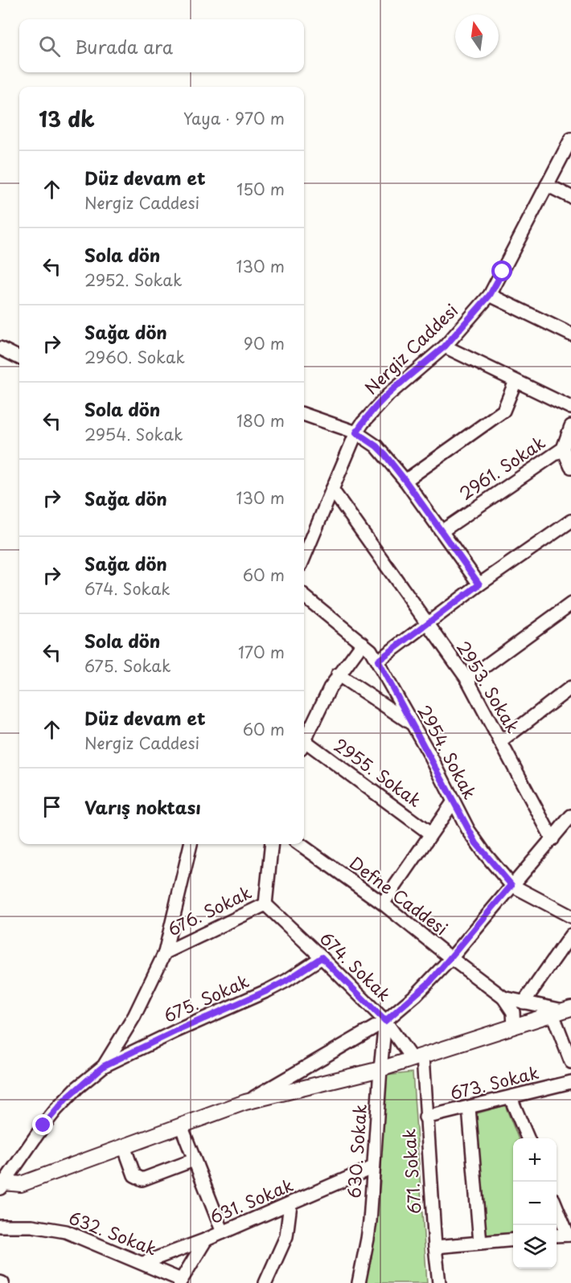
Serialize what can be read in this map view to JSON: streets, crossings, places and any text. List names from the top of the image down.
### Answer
{
  "streets": {
    "street": [
      "Nergiz Caddesi",
      "2961. Sokak",
      "2953. Sokak",
      "2954. Sokak",
      "2955. Sokak",
      "Defne Caddesi",
      "676. Sokak",
      "674. Sokak",
      "675. Sokak",
      "673. Sokak",
      "630. Sokak",
      "671. Sokak",
      "631. Sokak",
      "632. Sokak"
    ]
  },
  "crossings": [
    ["Nergiz Caddesi", "2953. Sokak"],
    ["676. Sokak", "674. Sokak"],
    ["674. Sokak", "675. Sokak"],
    ["674. Sokak", "630. Sokak"],
    ["674. Sokak", "671. Sokak"],
    ["673. Sokak", "671. Sokak"],
    ["630. Sokak", "631. Sokak"],
    ["631. Sokak", "632. Sokak"]
  ],
  "north": "top",
  "page": {
    "search": "Burada ara",
    "heading": ["13 dk", "Yaya · 970 m"],
    "list": [
      ["Düz devam et", "Nergiz Caddesi", "150 m"],
      ["Sola dön", "2952. Sokak", "130 m"],
      ["Sağa dön", "2960. Sokak", "90 m"],
      ["Sola dön", "2954. Sokak", "180 m"],
      ["Sağa dön", "130 m"],
      ["Sağa dön", "674. Sokak", "60 m"],
      ["Sola dön", "675. Sokak", "170 m"],
      ["Düz devam et", "Nergiz Caddesi", "60 m"],
      "Varış noktası"
    ],
    "map_buttons": ["+", "−"]
  }
}
